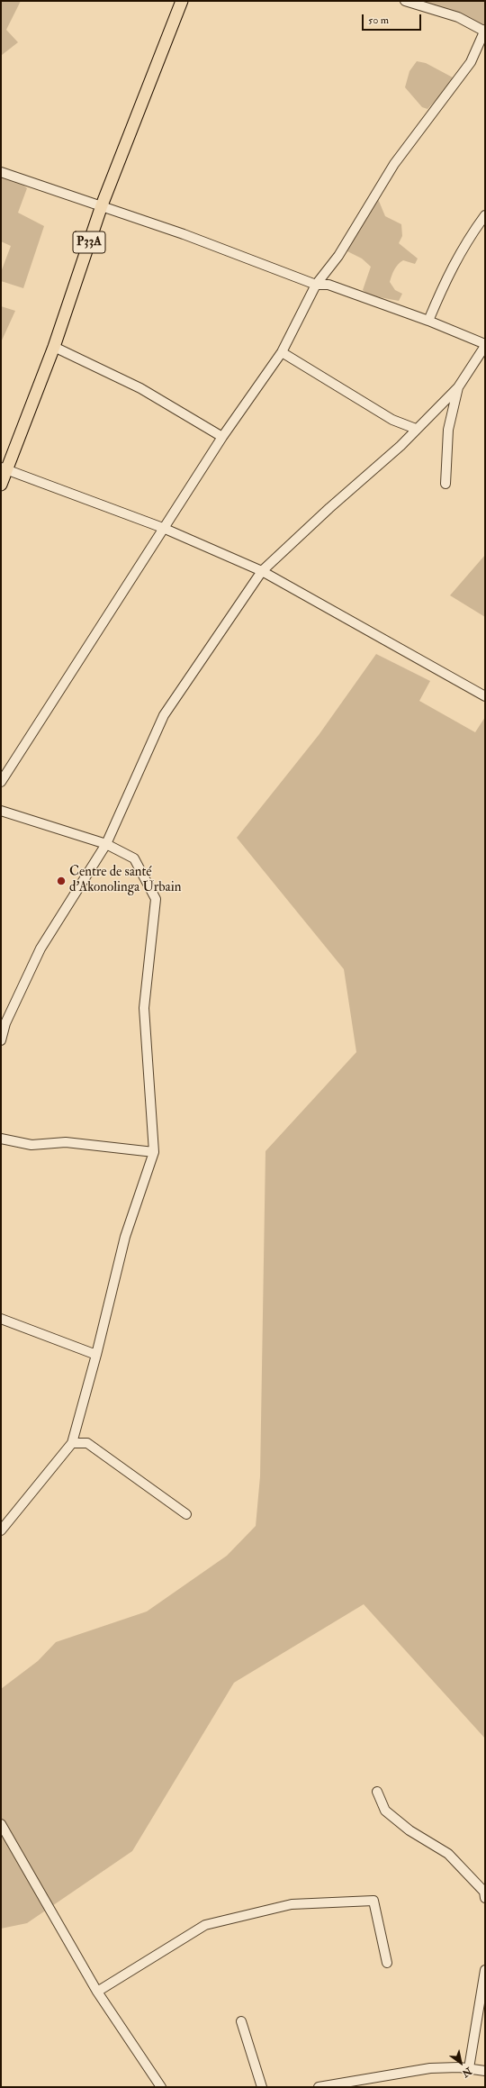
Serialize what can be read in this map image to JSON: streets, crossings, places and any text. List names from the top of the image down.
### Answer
{
  "streets": {
    "main road": ["P33A"]
  },
  "places": ["Centre de santé d'Akonolinga Urbain"],
  "scale_bar": "50 m",
  "north": "bottom right"
}
